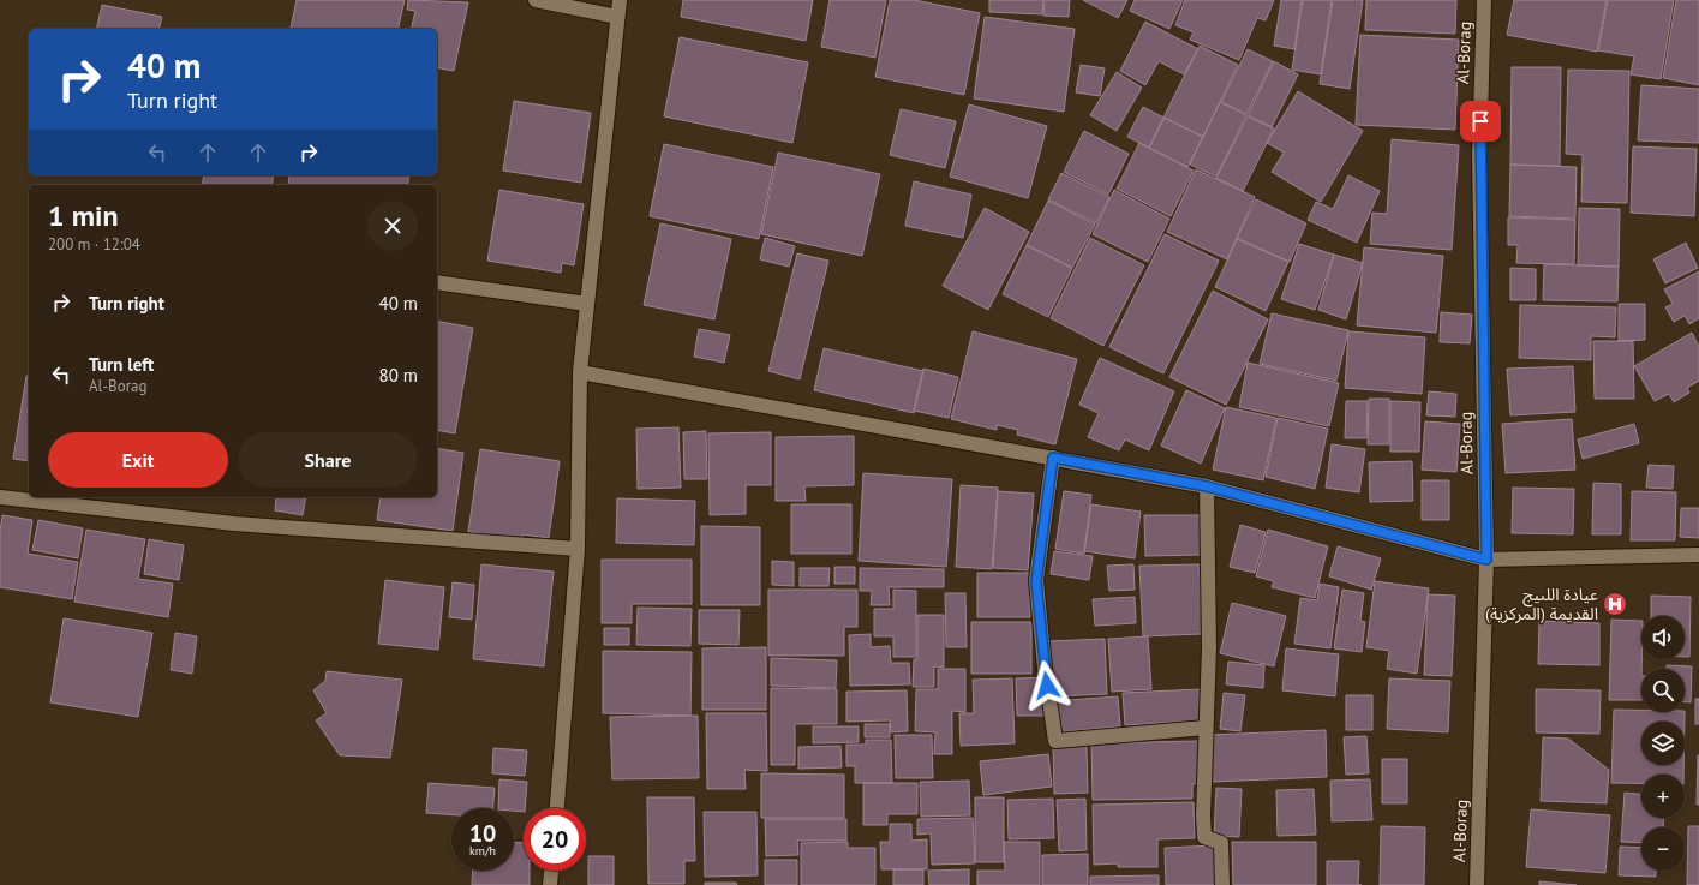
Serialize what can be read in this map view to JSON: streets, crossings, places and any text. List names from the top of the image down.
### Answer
{
  "streets": {
    "street": ["Al-Borag"]
  },
  "places": {
    "hospital": ["عيادة اللىيج القديمة (المركزية)"]
  },
  "page": {
    "turn": ["40 m", "Turn right"],
    "heading": ["1 min", "200 m · 12:04"],
    "list": [
      {
        "name": "Turn right",
        "value": "40 m"
      },
      {
        "name": "Turn left",
        "note": "Al-Borag",
        "value": "80 m"
      }
    ],
    "buttons": ["Exit", "Share"],
    "map_buttons": ["+", "−"],
    "speed": "10 km/h",
    "limit": "20"
  }
}
